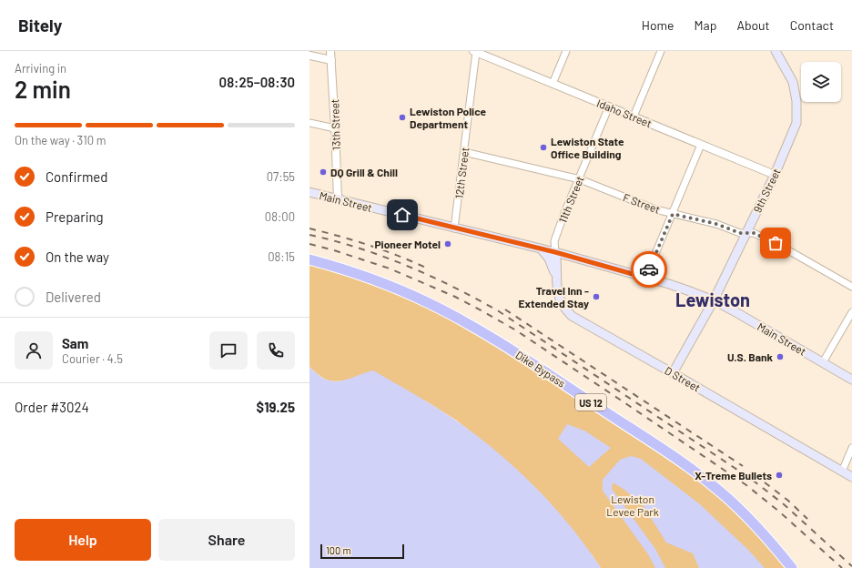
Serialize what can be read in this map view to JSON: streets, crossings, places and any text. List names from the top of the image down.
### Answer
{
  "streets": {
    "highway": ["Dike Bypass", "US 12"],
    "main road": ["9th Street", "Main Street", "D Street"],
    "street": [
      "Idaho Street",
      "13th Street",
      "12th Street",
      "11th Street",
      "F Street"
    ]
  },
  "crossings": [
    ["Idaho Street", "12th Street"],
    ["Idaho Street", "9th Street"],
    ["Idaho Street", "11th Street"],
    ["13th Street", "Main Street"],
    ["12th Street", "Main Street"],
    ["12th Street", "F Street"],
    ["9th Street", "Main Street"],
    ["9th Street", "F Street"],
    ["9th Street", "D Street"],
    ["11th Street", "Main Street"],
    ["11th Street", "F Street"],
    ["11th Street", "D Street"],
    ["Main Street", "D Street"]
  ],
  "districts": ["Lewiston"],
  "parks": ["Lewiston Levee Park"],
  "places": [
    "Lewiston Police Department",
    "Lewiston State Office Building",
    "DQ Grill & Chill",
    "Pioneer Motel",
    "Travel Inn - Extended Stay",
    "U.S. Bank",
    "X-Treme Bullets"
  ],
  "scale_bar": "100 m",
  "page": {
    "header": "Bitely",
    "nav": [
      "Home",
      "Map",
      "About",
      "Contact"
    ],
    "heading": ["2 min", "Arriving in", "08:25–08:30"],
    "panel": [
      "Sam",
      "Courier · 4.5",
      "Order #3024",
      "$19.25"
    ],
    "bar": "On the way · 310 m",
    "list": [
      ["Confirmed", "07:55"],
      ["Preparing", "08:00"],
      ["On the way", "08:15"],
      "Delivered"
    ],
    "buttons": ["Help", "Share"],
    "scale": "100 m"
  }
}
